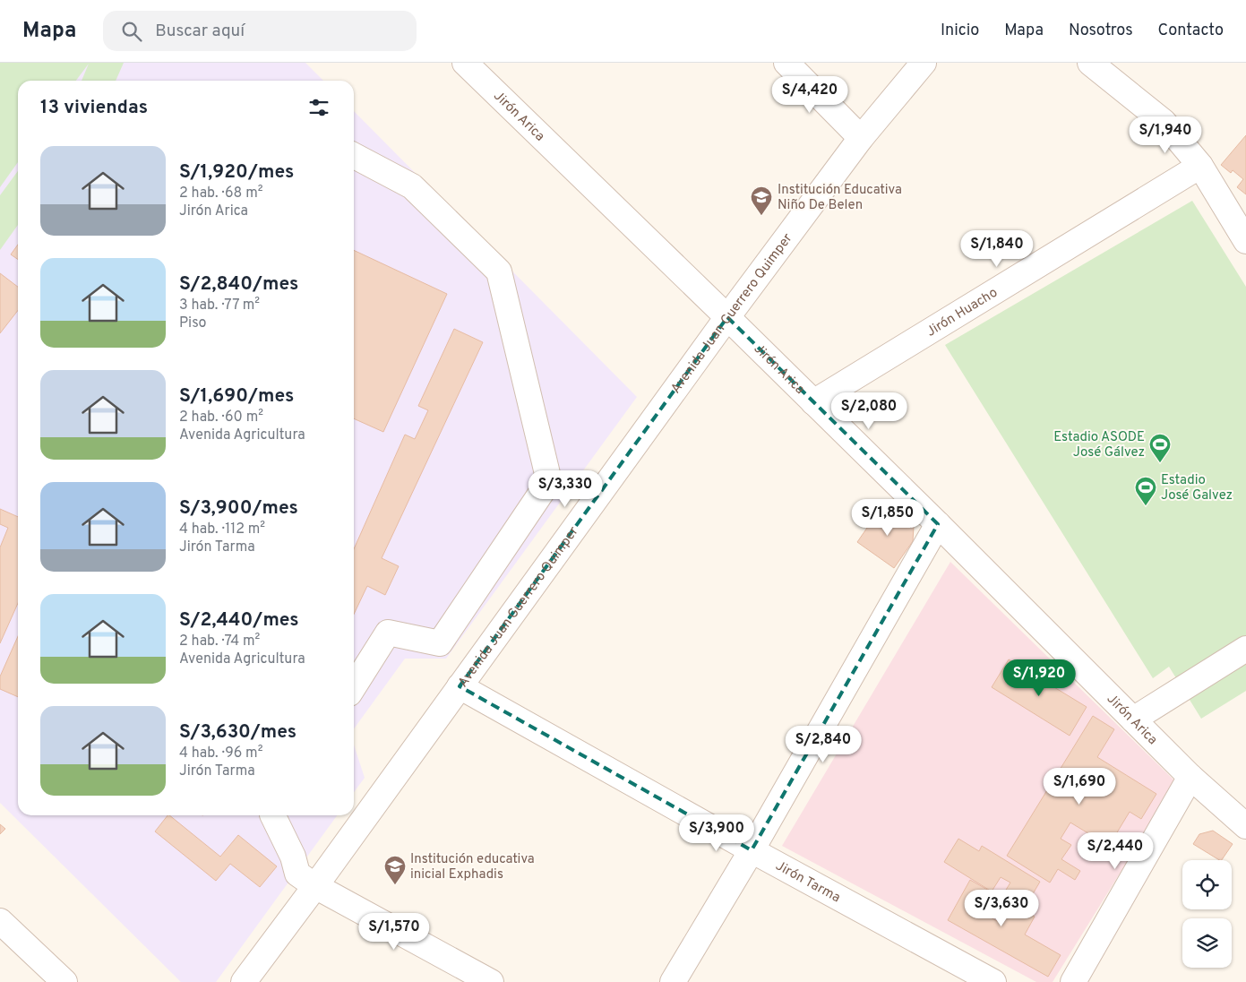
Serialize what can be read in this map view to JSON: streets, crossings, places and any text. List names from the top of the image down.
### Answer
{
  "streets": {
    "street": [
      "Jirón Arica",
      "Jirón Huacho",
      "Avenida Juan Guerrero Quimper",
      "Jirón Tarma"
    ]
  },
  "crossings": [
    ["Jirón Arica", "Jirón Huacho"],
    ["Jirón Arica", "Avenida Juan Guerrero Quimper"],
    ["Avenida Juan Guerrero Quimper", "Jirón Tarma"]
  ],
  "places": {
    "school or university": ["Institución Educativa Niño De Belen", "Institución educativa inicial Exphadis"],
    "sports": ["Estadio ASODE José Gálvez", "Estadio José Galvez"]
  },
  "page": {
    "header": "Mapa",
    "search": "Buscar aquí",
    "nav": [
      "Inicio",
      "Mapa",
      "Nosotros",
      "Contacto"
    ],
    "price": [
      "S/4,420",
      "S/1,940",
      "S/1,840",
      "S/2,080",
      "S/3,330",
      "S/1,850",
      "S/1,920",
      "S/2,840",
      "S/1,690",
      "S/3,900",
      "S/2,440",
      "S/3,630",
      "S/1,570"
    ],
    "heading": "13 viviendas",
    "list": [
      {
        "name": "S/1,920/mes",
        "note": "2 hab. · 68 m² · Jirón Arica"
      },
      {
        "name": "S/2,840/mes",
        "note": "3 hab. · 77 m² · Piso"
      },
      {
        "name": "S/1,690/mes",
        "note": "2 hab. · 60 m² · Avenida Agricultura"
      },
      {
        "name": "S/3,900/mes",
        "note": "4 hab. · 112 m² · Jirón Tarma"
      },
      {
        "name": "S/2,440/mes",
        "note": "2 hab. · 74 m² · Avenida Agricultura"
      },
      {
        "name": "S/3,630/mes",
        "note": "4 hab. · 96 m² · Jirón Tarma"
      }
    ]
  }
}
